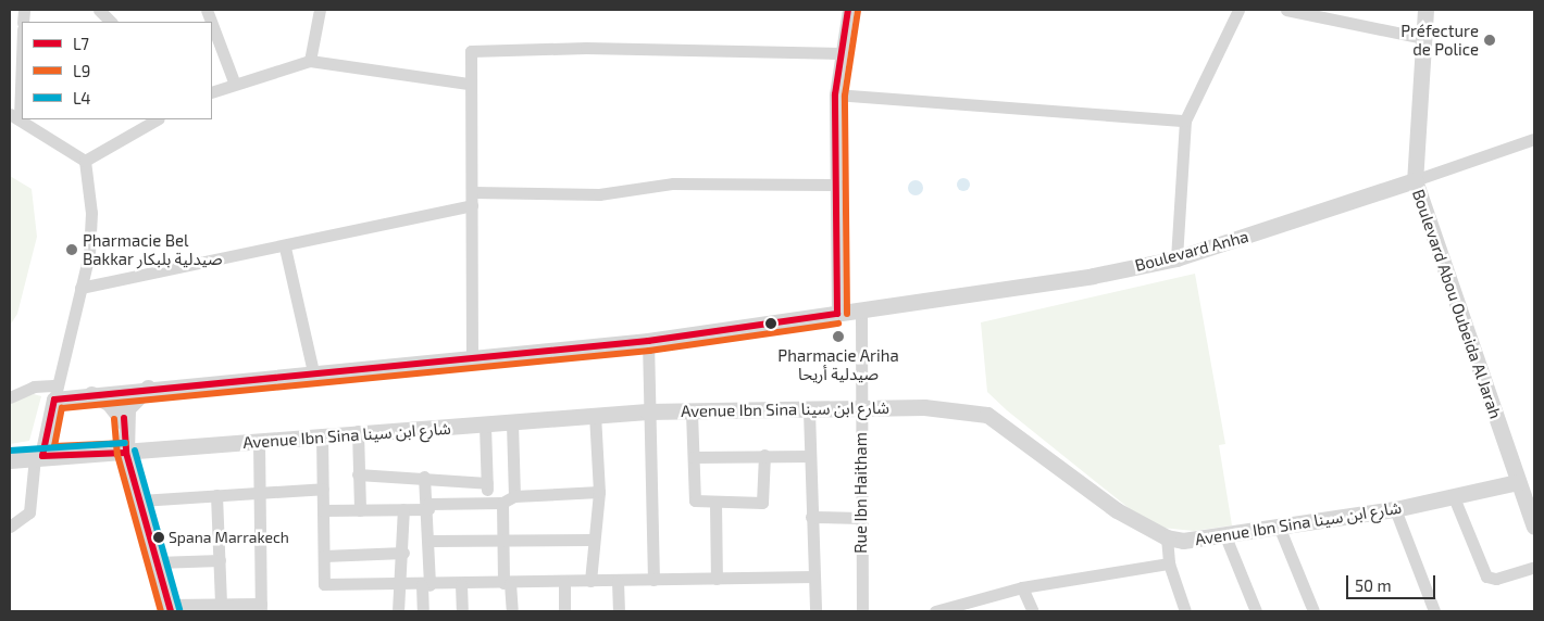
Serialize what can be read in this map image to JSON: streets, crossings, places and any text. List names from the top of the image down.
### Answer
{
  "streets": {
    "street": [
      "Boulevard Anha",
      "Boulevard Abou Oubeida Al Jarah",
      "Avenue Ibn Sina شارع ابن سينا",
      "Rue Ibn Haitham"
    ]
  },
  "crossings": [
    ["Boulevard Anha", "Boulevard Abou Oubeida Al Jarah"],
    ["Boulevard Anha", "Rue Ibn Haitham"],
    ["Boulevard Abou Oubeida Al Jarah", "Avenue Ibn Sina شارع ابن سينا"],
    ["Avenue Ibn Sina شارع ابن سينا", "Rue Ibn Haitham"]
  ],
  "places": [
    "Préfecture de Police",
    "Pharmacie Bel Bakkar صيدلية بلبكار",
    "Pharmacie Ariha صيدلية أريحا",
    "Spana Marrakech"
  ],
  "lines": ["transit line L7", "transit line L9", "transit line L4"],
  "legend": ["L7", "L9", "L4"],
  "scale_bar": "50 m"
}
